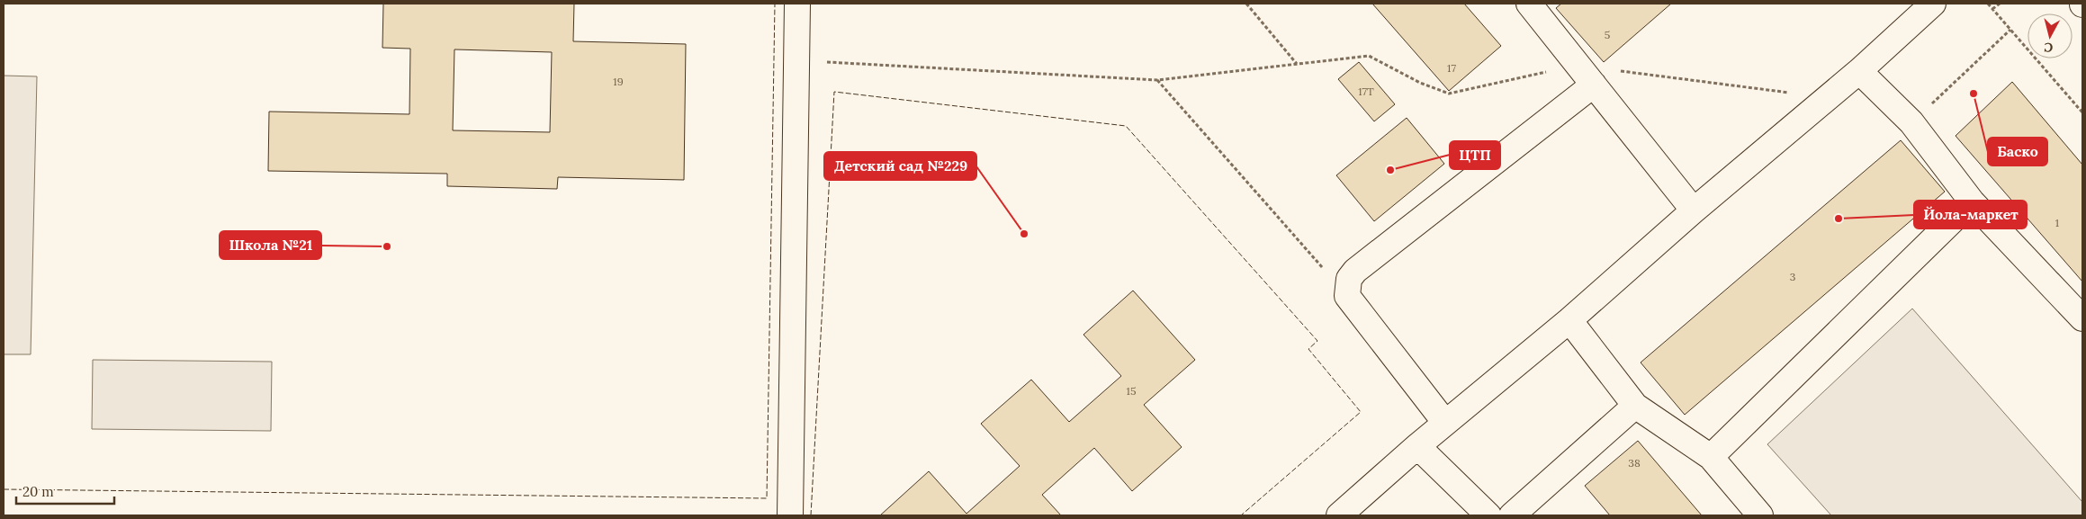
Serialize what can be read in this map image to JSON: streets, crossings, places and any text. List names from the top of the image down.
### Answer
{
  "places": [
    "Баско",
    "ЦТП",
    "Йола-маркет",
    "Детский сад №229",
    "Школа №21"
  ],
  "house_numbers": [
    "5",
    "17",
    "19",
    "17Т",
    "1",
    "3",
    "15",
    "38"
  ],
  "scale_bar": "20 m",
  "north": "bottom"
}
